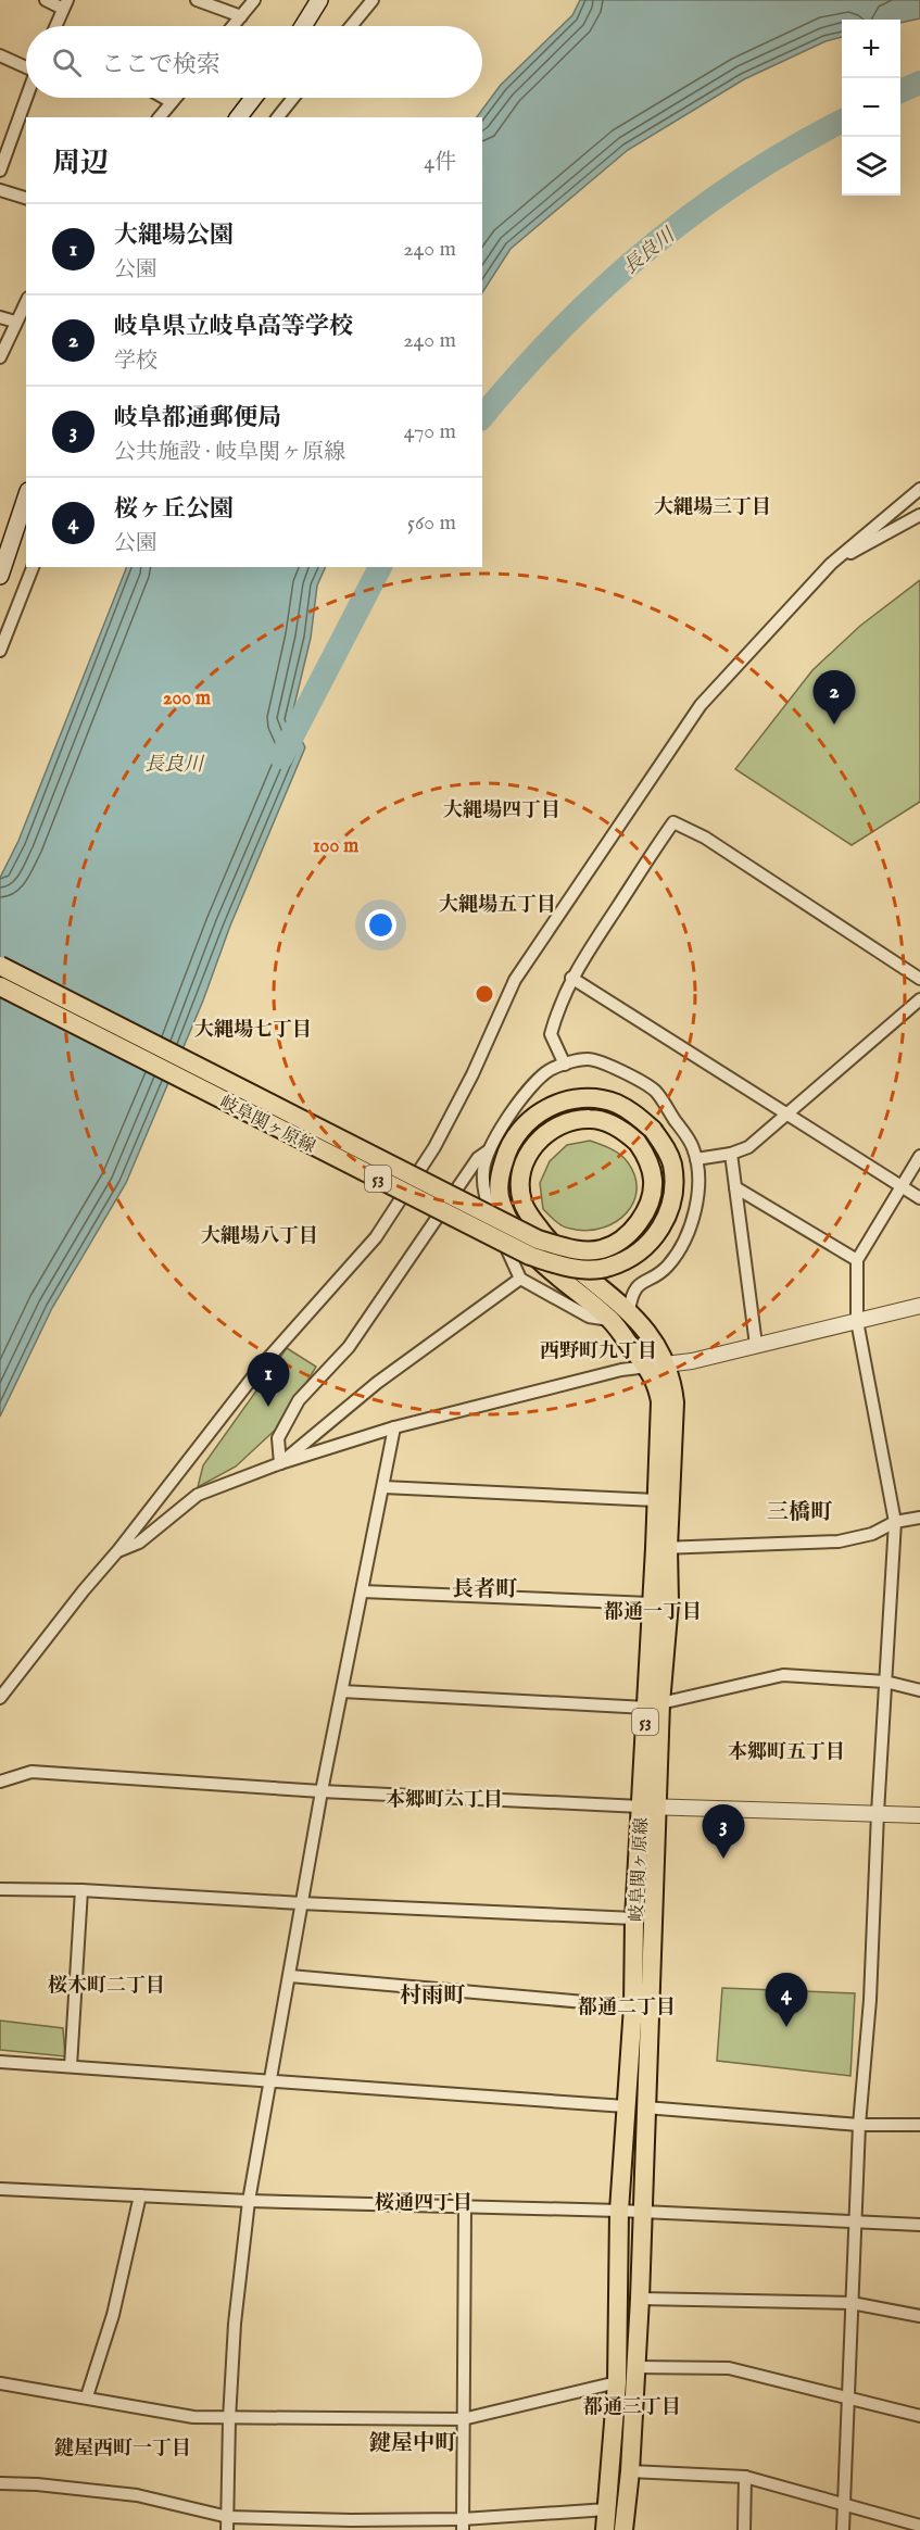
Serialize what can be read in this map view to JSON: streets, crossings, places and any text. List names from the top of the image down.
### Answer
{
  "streets": {
    "main road": ["岐阜関ヶ原線", "53"]
  },
  "districts": [
    "大縄場三丁目",
    "大縄場四丁目",
    "大縄場五丁目",
    "大縄場七丁目",
    "大縄場八丁目",
    "西野町九丁目",
    "三橋町",
    "長者町",
    "都通一丁目",
    "本郷町五丁目",
    "本郷町六丁目",
    "桜木町二丁目",
    "村雨町",
    "都通二丁目",
    "桜通四丁目",
    "都通三丁目",
    "鍵屋中町",
    "鍵屋西町一丁目"
  ],
  "water": ["長良川"],
  "page": {
    "map_buttons": ["+", "−"],
    "search": "ここで検索",
    "heading": ["周辺", "4件"],
    "list": [
      {
        "mark": "1",
        "name": "大縄場公園",
        "note": "公園",
        "value": "240 m"
      },
      {
        "mark": "2",
        "name": "岐阜県立岐阜高等学校",
        "note": "学校",
        "value": "240 m"
      },
      {
        "mark": "3",
        "name": "岐阜都通郵便局",
        "note": "公共施設 · 岐阜関ヶ原線",
        "value": "470 m"
      },
      {
        "mark": "4",
        "name": "桜ヶ丘公園",
        "note": "公園",
        "value": "560 m"
      }
    ],
    "pins": [
      "2",
      "1",
      "3",
      "4"
    ]
  },
  "rings": ["200 m", "100 m"]
}
